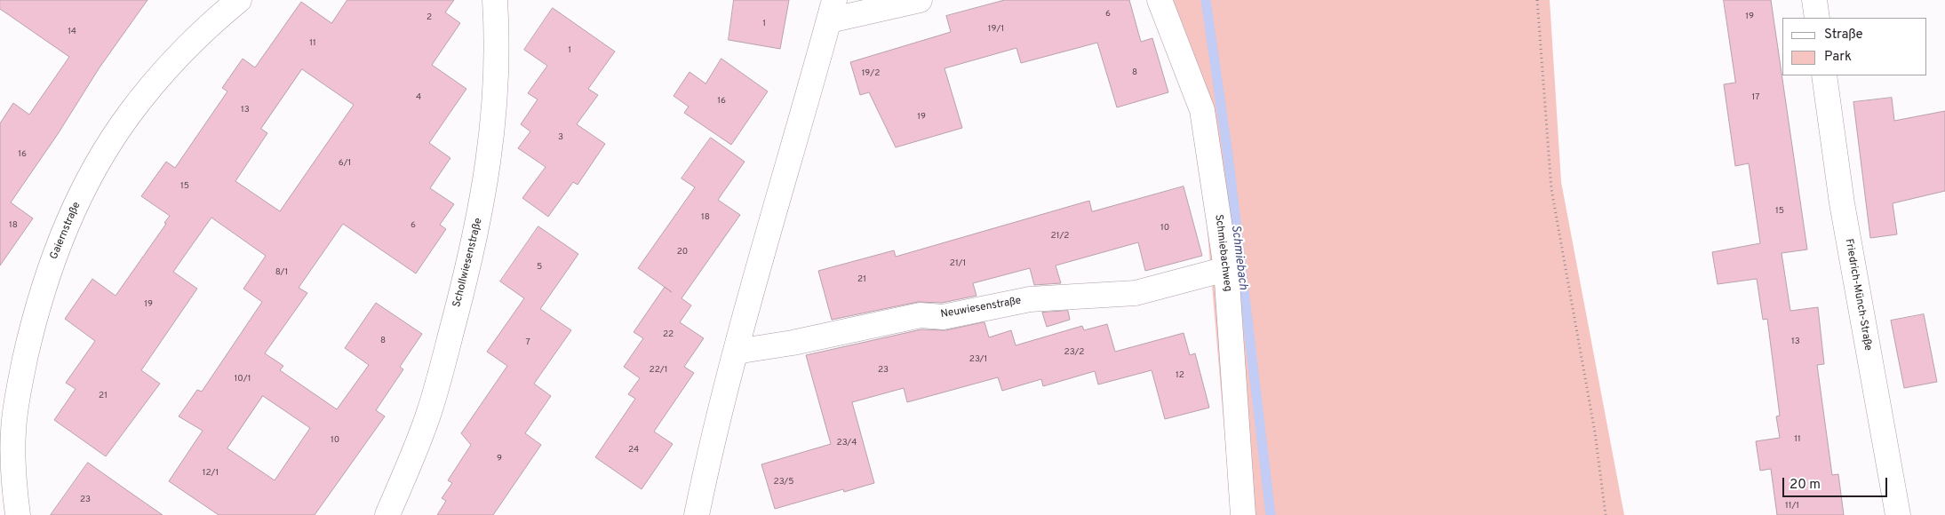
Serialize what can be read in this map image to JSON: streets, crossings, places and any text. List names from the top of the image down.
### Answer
{
  "streets": {
    "street": [
      "Gaiernstraße",
      "Schmiebachweg",
      "Schollwiesenstraße",
      "Friedrich-Münch-Straße",
      "Neuwiesenstraße"
    ]
  },
  "crossings": [
    ["Schmiebachweg", "Neuwiesenstraße"]
  ],
  "water": ["Schmiebach"],
  "house_numbers": [
    "6",
    "19",
    "2",
    "1",
    "19/1",
    "14",
    "11",
    "1",
    "8",
    "19/2",
    "4",
    "17",
    "16",
    "13",
    "19",
    "3",
    "16",
    "6/1",
    "15",
    "15",
    "18",
    "18",
    "6",
    "10",
    "21/2",
    "20",
    "21/1",
    "5",
    "8/1",
    "21",
    "19",
    "22",
    "8",
    "13",
    "7",
    "23/2",
    "23/1",
    "22/1",
    "23",
    "12",
    "10/1",
    "21",
    "11",
    "10",
    "23/4",
    "24",
    "9",
    "12/1",
    "23/5",
    "23",
    "11/1"
  ],
  "legend": ["Straße", "Park"],
  "scale_bar": "20 m"
}
